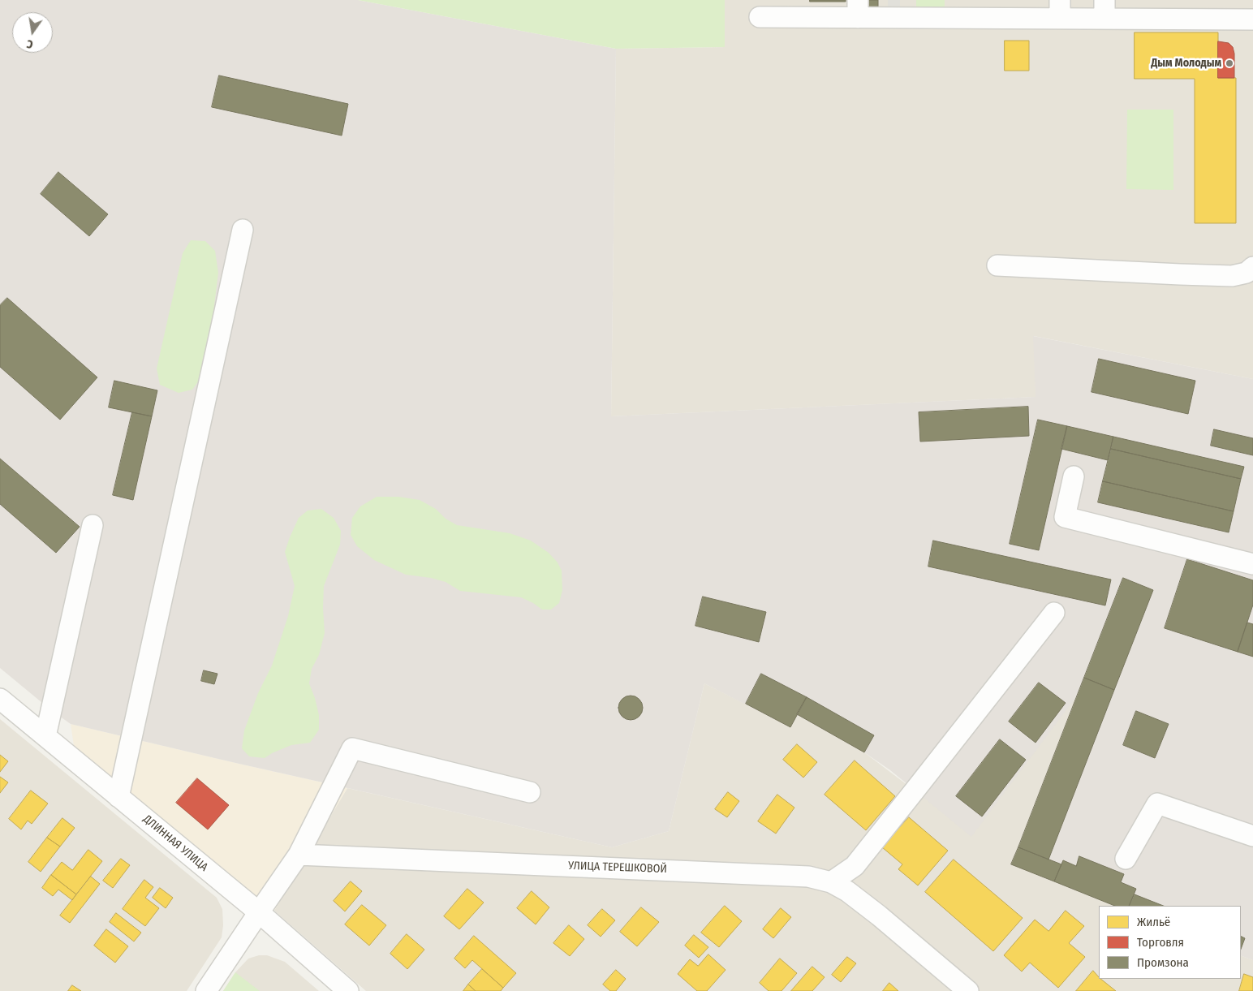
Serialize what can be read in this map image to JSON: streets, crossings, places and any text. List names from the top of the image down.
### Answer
{
  "streets": {
    "street": ["ДЛИННАЯ УЛИЦА", "УЛИЦА ТЕРЕШКОВОЙ"]
  },
  "places": ["Дым Молодым"],
  "legend": ["Жильё", "Торговля", "Промзона"],
  "north": "bottom"
}
